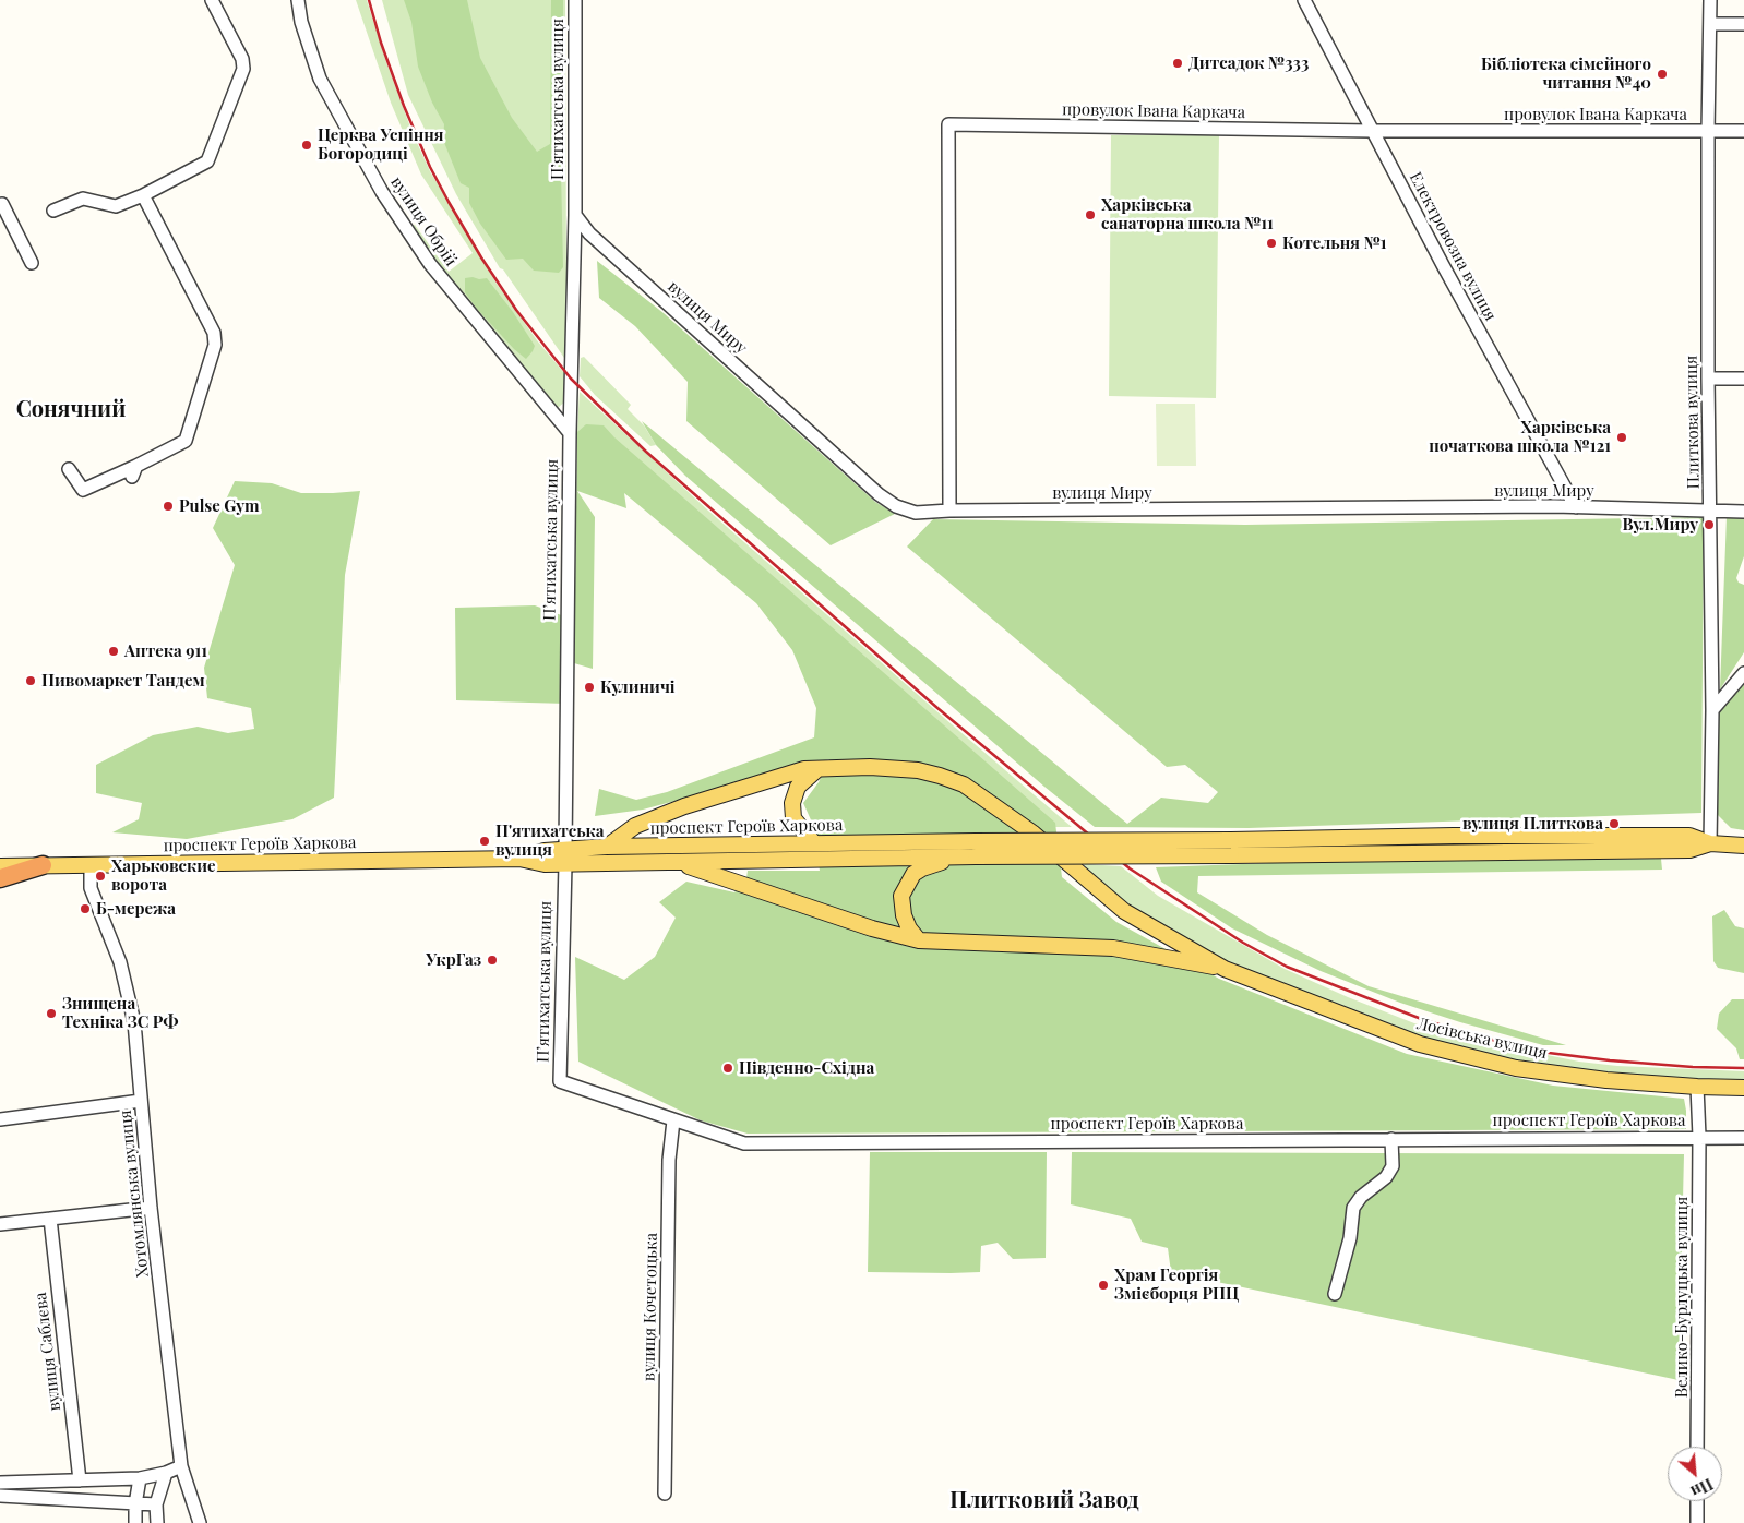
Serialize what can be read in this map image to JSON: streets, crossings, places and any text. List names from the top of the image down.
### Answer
{
  "streets": {
    "main road": ["проспект Героїв Харкова", "Лосівська вулиця"],
    "street": [
      "П’ятихатська вулиця",
      "провулок Івана Каркача",
      "вулиця Обрій",
      "Електровозна вулиця",
      "вулиця Миру",
      "Плиткова вулиця",
      "Хотомлянська вулиця",
      "Велико-Бурлуцька вулиця",
      "вулиця Кочетоцька",
      "вулиця Саблєва"
    ]
  },
  "crossings": [
    ["П’ятихатська вулиця", "вулиця Обрій"],
    ["П’ятихатська вулиця", "вулиця Миру"],
    ["П’ятихатська вулиця", "проспект Героїв Харкова"],
    ["провулок Івана Каркача", "Електровозна вулиця"],
    ["провулок Івана Каркача", "вулиця Миру"],
    ["провулок Івана Каркача", "Плиткова вулиця"],
    ["Електровозна вулиця", "вулиця Миру"],
    ["вулиця Миру", "Плиткова вулиця"],
    ["проспект Героїв Харкова", "Хотомлянська вулиця"],
    ["проспект Героїв Харкова", "Велико-Бурлуцька вулиця"],
    ["проспект Героїв Харкова", "вулиця Кочетоцька"]
  ],
  "districts": ["Сонячний", "Плитковий Завод"],
  "places": [
    "Дитсадок №333",
    "Бібліотека сімейного читання №40",
    "Церква Успіння Богородиці",
    "Харківська санаторна школа №11",
    "Котельня №1",
    "Харківська початкова школа №121",
    "Pulse Gym",
    "Вул.Миру",
    "Аптека 911",
    "Пивомаркет Тандем",
    "Кулиничі",
    "вулиця Плиткова",
    "П'ятихатська вулиця",
    "Харьковские ворота",
    "Б-мережа",
    "УкрГаз",
    "Знищена Техніка ЗС РФ",
    "Південно-Східна",
    "Храм Георгія Змієборця РПЦ"
  ],
  "north": "bottom right"
}
